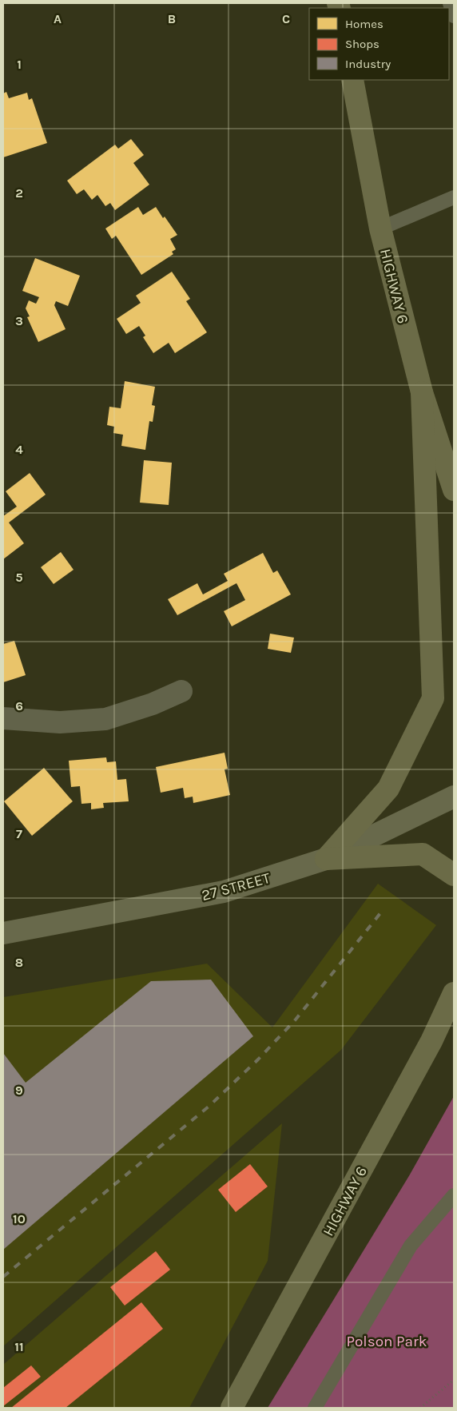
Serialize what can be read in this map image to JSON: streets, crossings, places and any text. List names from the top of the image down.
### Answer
{
  "streets": {
    "main road": ["HIGHWAY 6", "27 STREET"]
  },
  "parks": ["Polson Park"],
  "legend": ["Homes", "Shops", "Industry"],
  "grid": {
    "columns": ["A", "B", "C"],
    "rows": [
      "1",
      "2",
      "3",
      "4",
      "5",
      "6",
      "7",
      "8",
      "9",
      "10",
      "11"
    ]
  }
}
